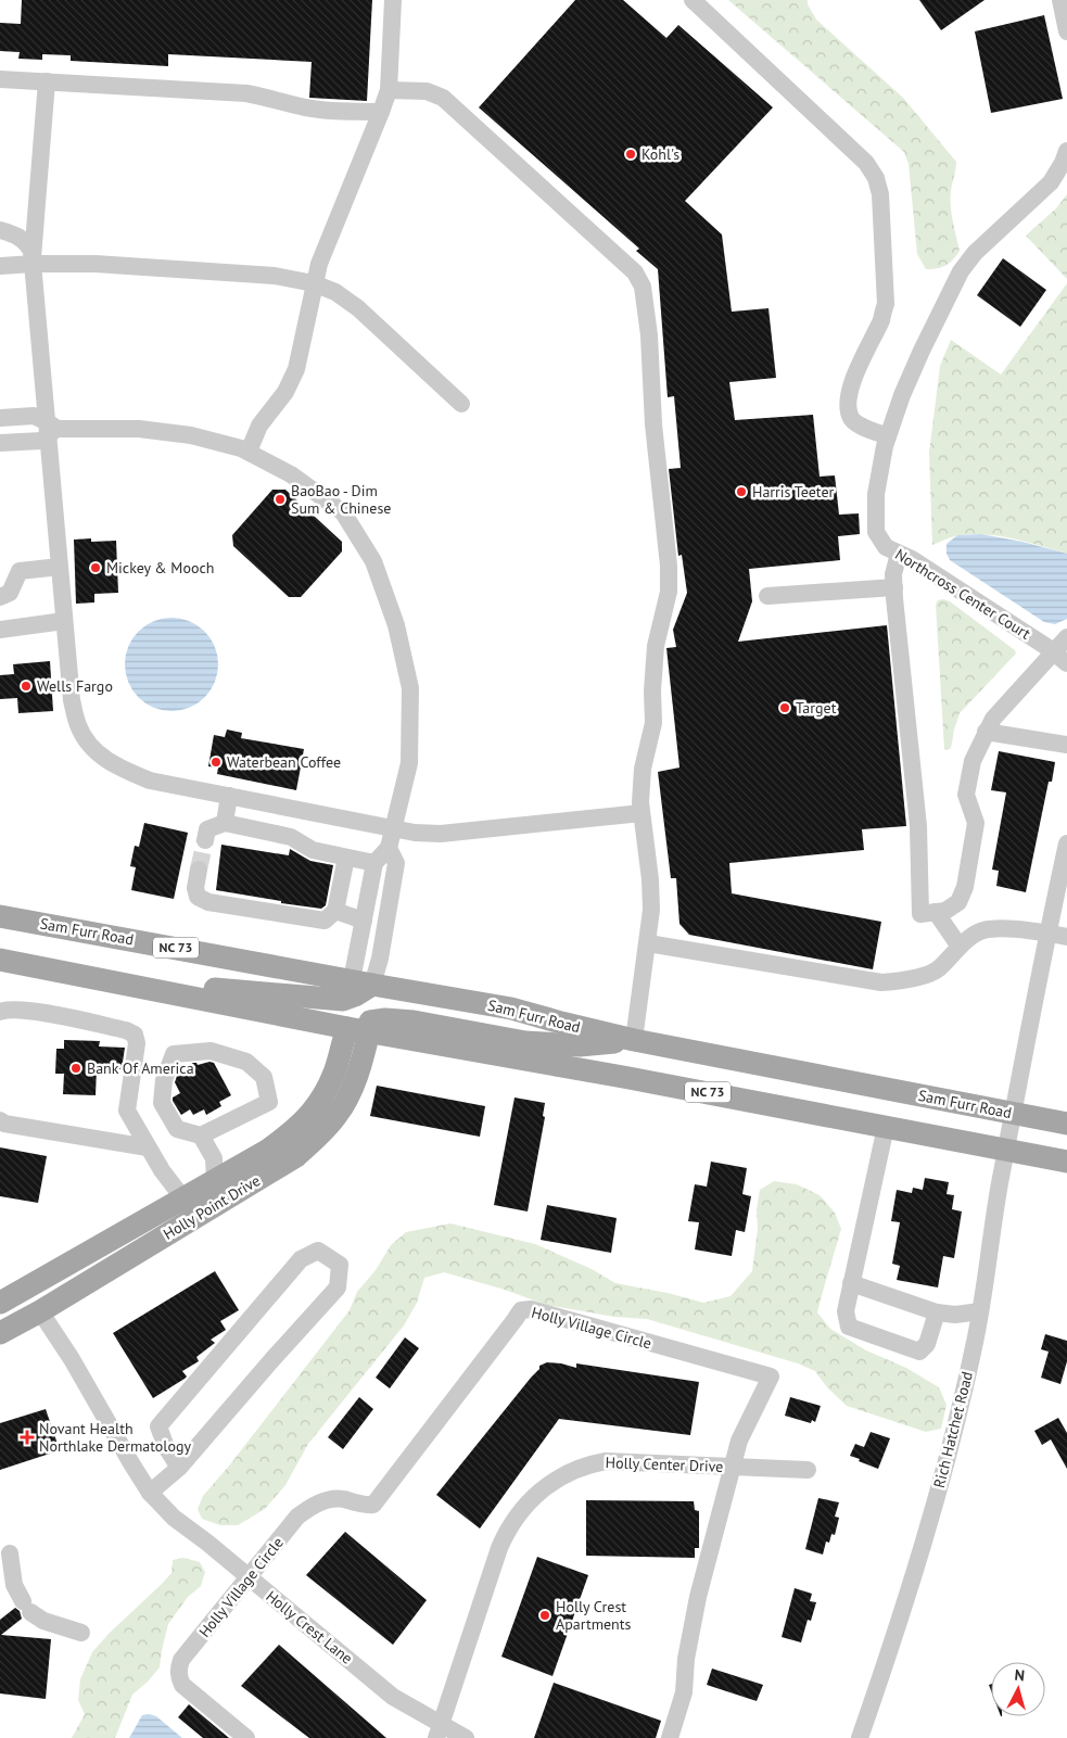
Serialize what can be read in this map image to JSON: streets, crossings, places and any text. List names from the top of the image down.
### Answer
{
  "streets": {
    "main road": ["Sam Furr Road", "NC 73", "Holly Point Drive"],
    "street": [
      "Northcross Center Court",
      "Holly Village Circle",
      "Rich Hatchet Road",
      "Holly Center Drive",
      "Holly Crest Lane"
    ]
  },
  "crossings": [
    ["Sam Furr Road", "Rich Hatchet Road"],
    ["NC 73", "Holly Point Drive"],
    ["NC 73", "Rich Hatchet Road"],
    ["Holly Point Drive", "Holly Crest Lane"],
    ["Holly Village Circle", "Holly Center Drive"],
    ["Holly Village Circle", "Holly Crest Lane"],
    ["Holly Center Drive", "Holly Crest Lane"]
  ],
  "places": {
    "other": [
      "Kohl's",
      "Harris Teeter",
      "BaoBao - Dim Sum & Chinese",
      "Mickey & Mooch",
      "Wells Fargo",
      "Target",
      "Waterbean Coffee",
      "Bank Of America",
      "Holly Crest Apartments"
    ],
    "health": ["Novant Health Northlake Dermatology"]
  },
  "north": "top"
}
